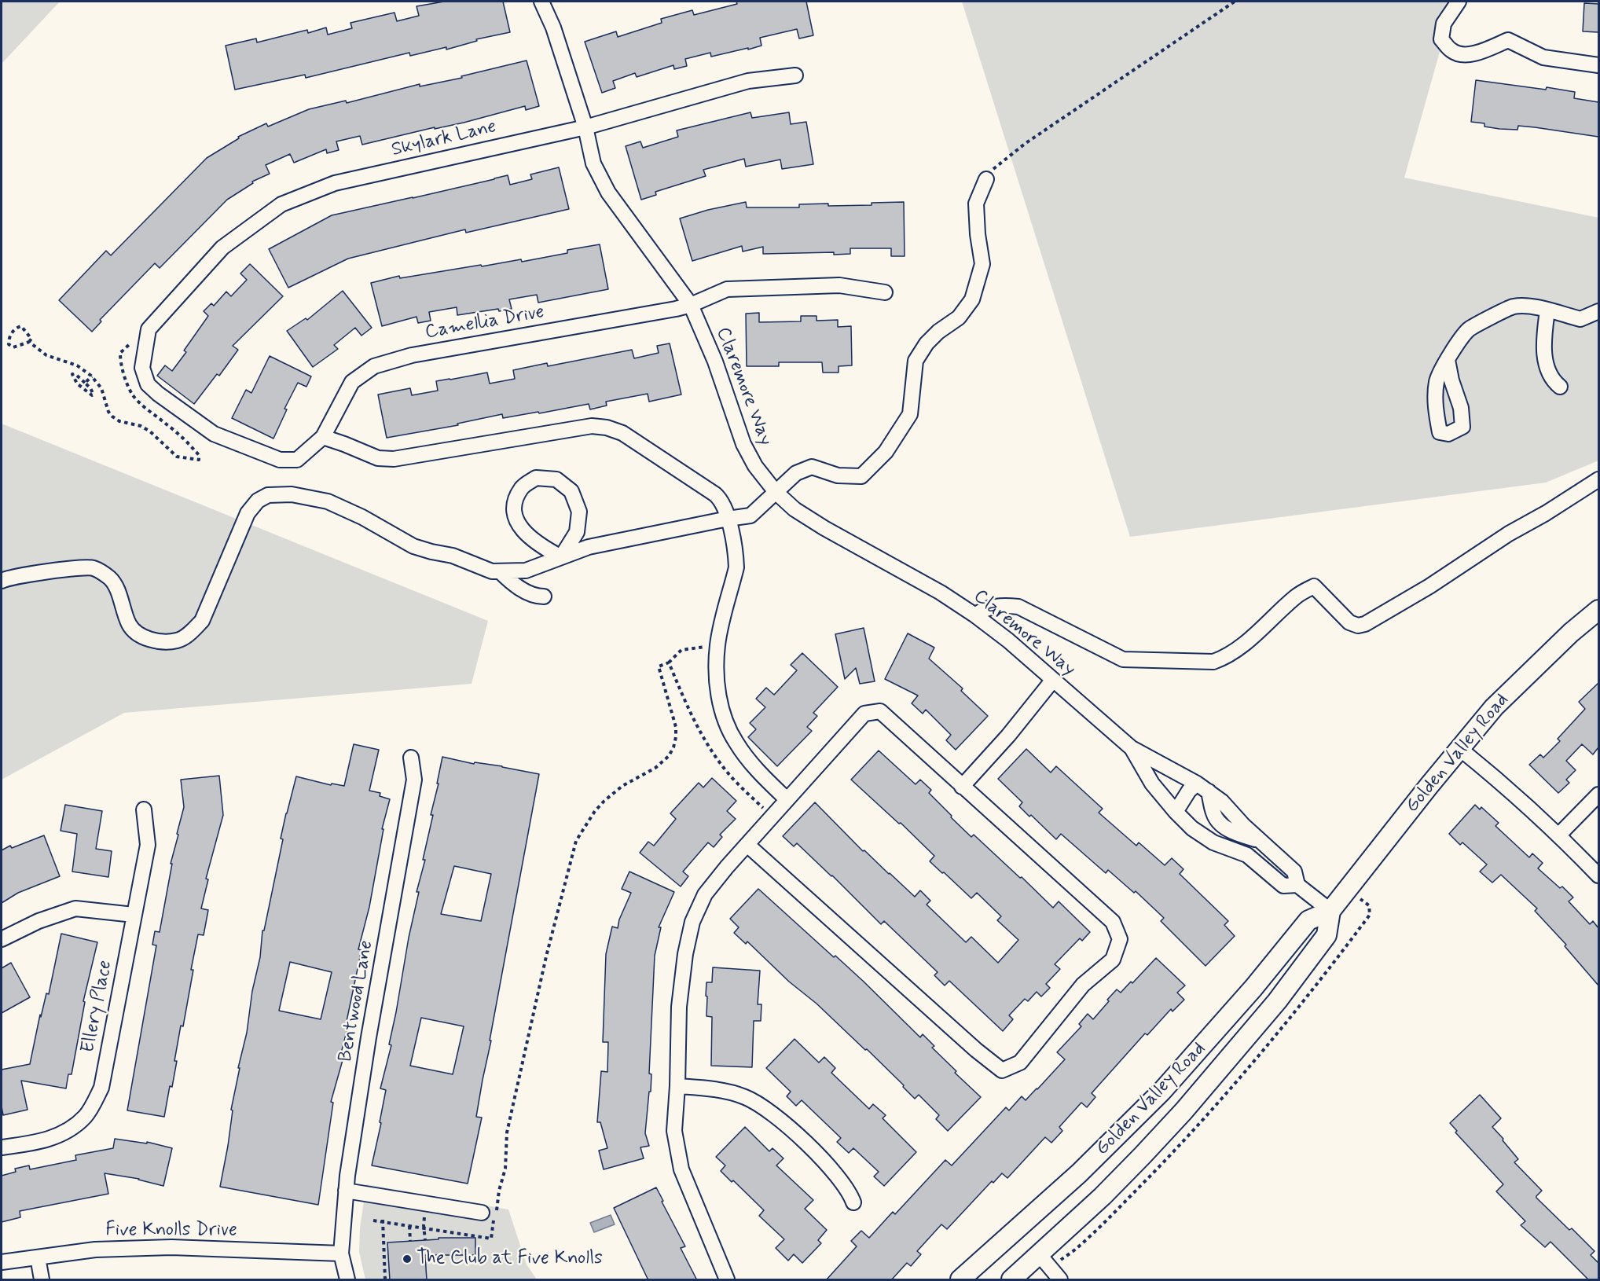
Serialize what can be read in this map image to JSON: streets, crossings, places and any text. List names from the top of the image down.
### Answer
{
  "streets": {
    "main road": ["Golden Valley Road"],
    "street": [
      "Skylark Lane",
      "Camellia Drive",
      "Claremore Way",
      "Bentwood Lane",
      "Ellery Place",
      "Five Knolls Drive"
    ]
  },
  "crossings": [
    ["Skylark Lane", "Claremore Way"],
    ["Camellia Drive", "Claremore Way"],
    ["Claremore Way", "Golden Valley Road"],
    ["Bentwood Lane", "Five Knolls Drive"]
  ],
  "places": ["The Club at Five Knolls"]
}
